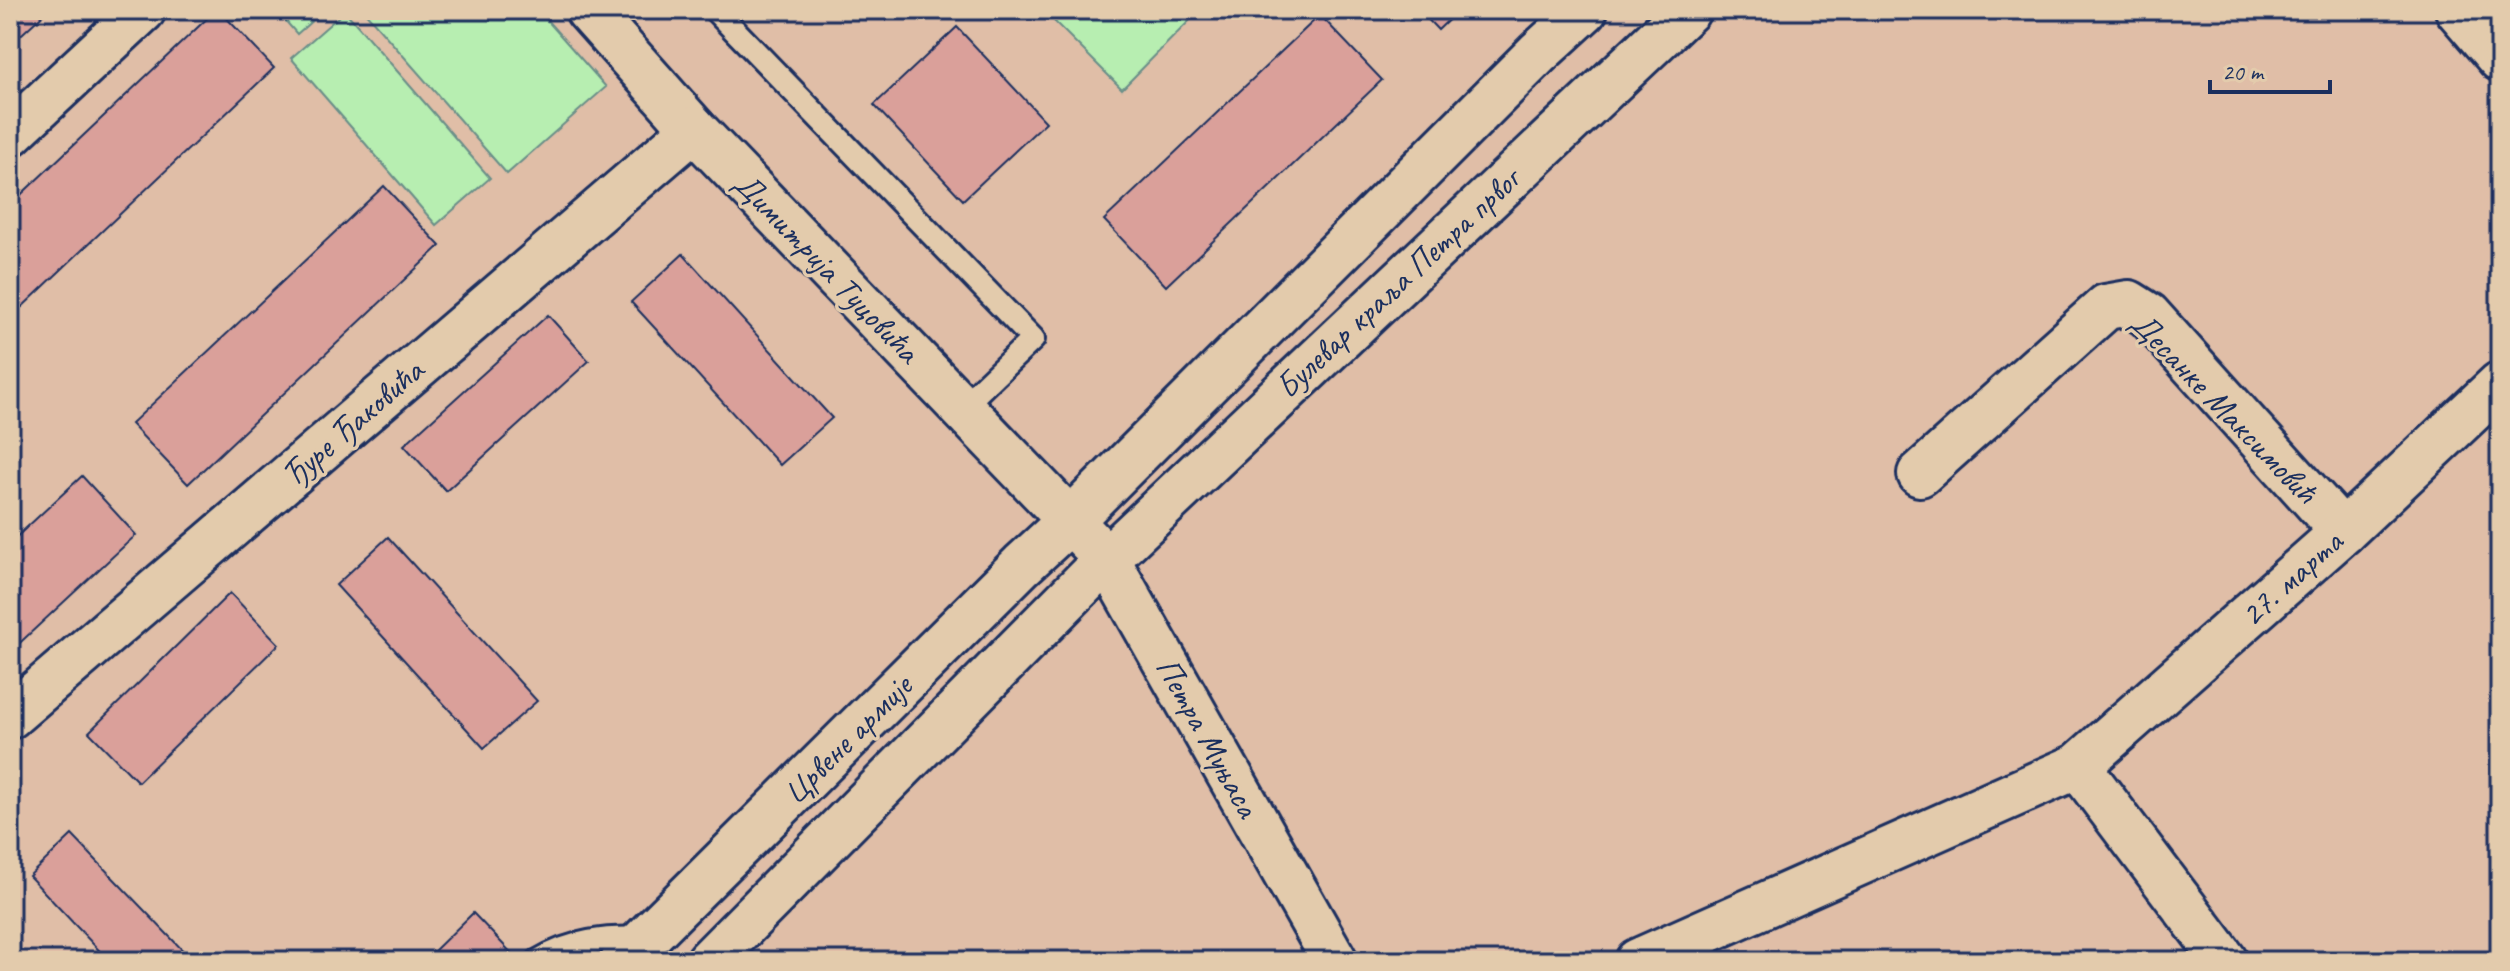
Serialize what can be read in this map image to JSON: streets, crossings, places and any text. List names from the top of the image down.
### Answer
{
  "streets": {
    "street": [
      "Димитрија Туцовића",
      "Булевар краља Петра првог",
      "Десанке Максимовић",
      "Ђуре Ђаковића",
      "27. марта",
      "Петра Муњаса",
      "Црвене армије"
    ]
  },
  "crossings": [
    ["Димитрија Туцовића", "Булевар краља Петра првог"],
    ["Димитрија Туцовића", "Ђуре Ђаковића"],
    ["Димитрија Туцовића", "Петра Муњаса"],
    ["Димитрија Туцовића", "Црвене армије"],
    ["Булевар краља Петра првог", "Петра Муњаса"],
    ["Булевар краља Петра првог", "Црвене армије"],
    ["Десанке Максимовић", "27. марта"],
    ["Петра Муњаса", "Црвене армије"]
  ],
  "scale_bar": "20 m"
}
